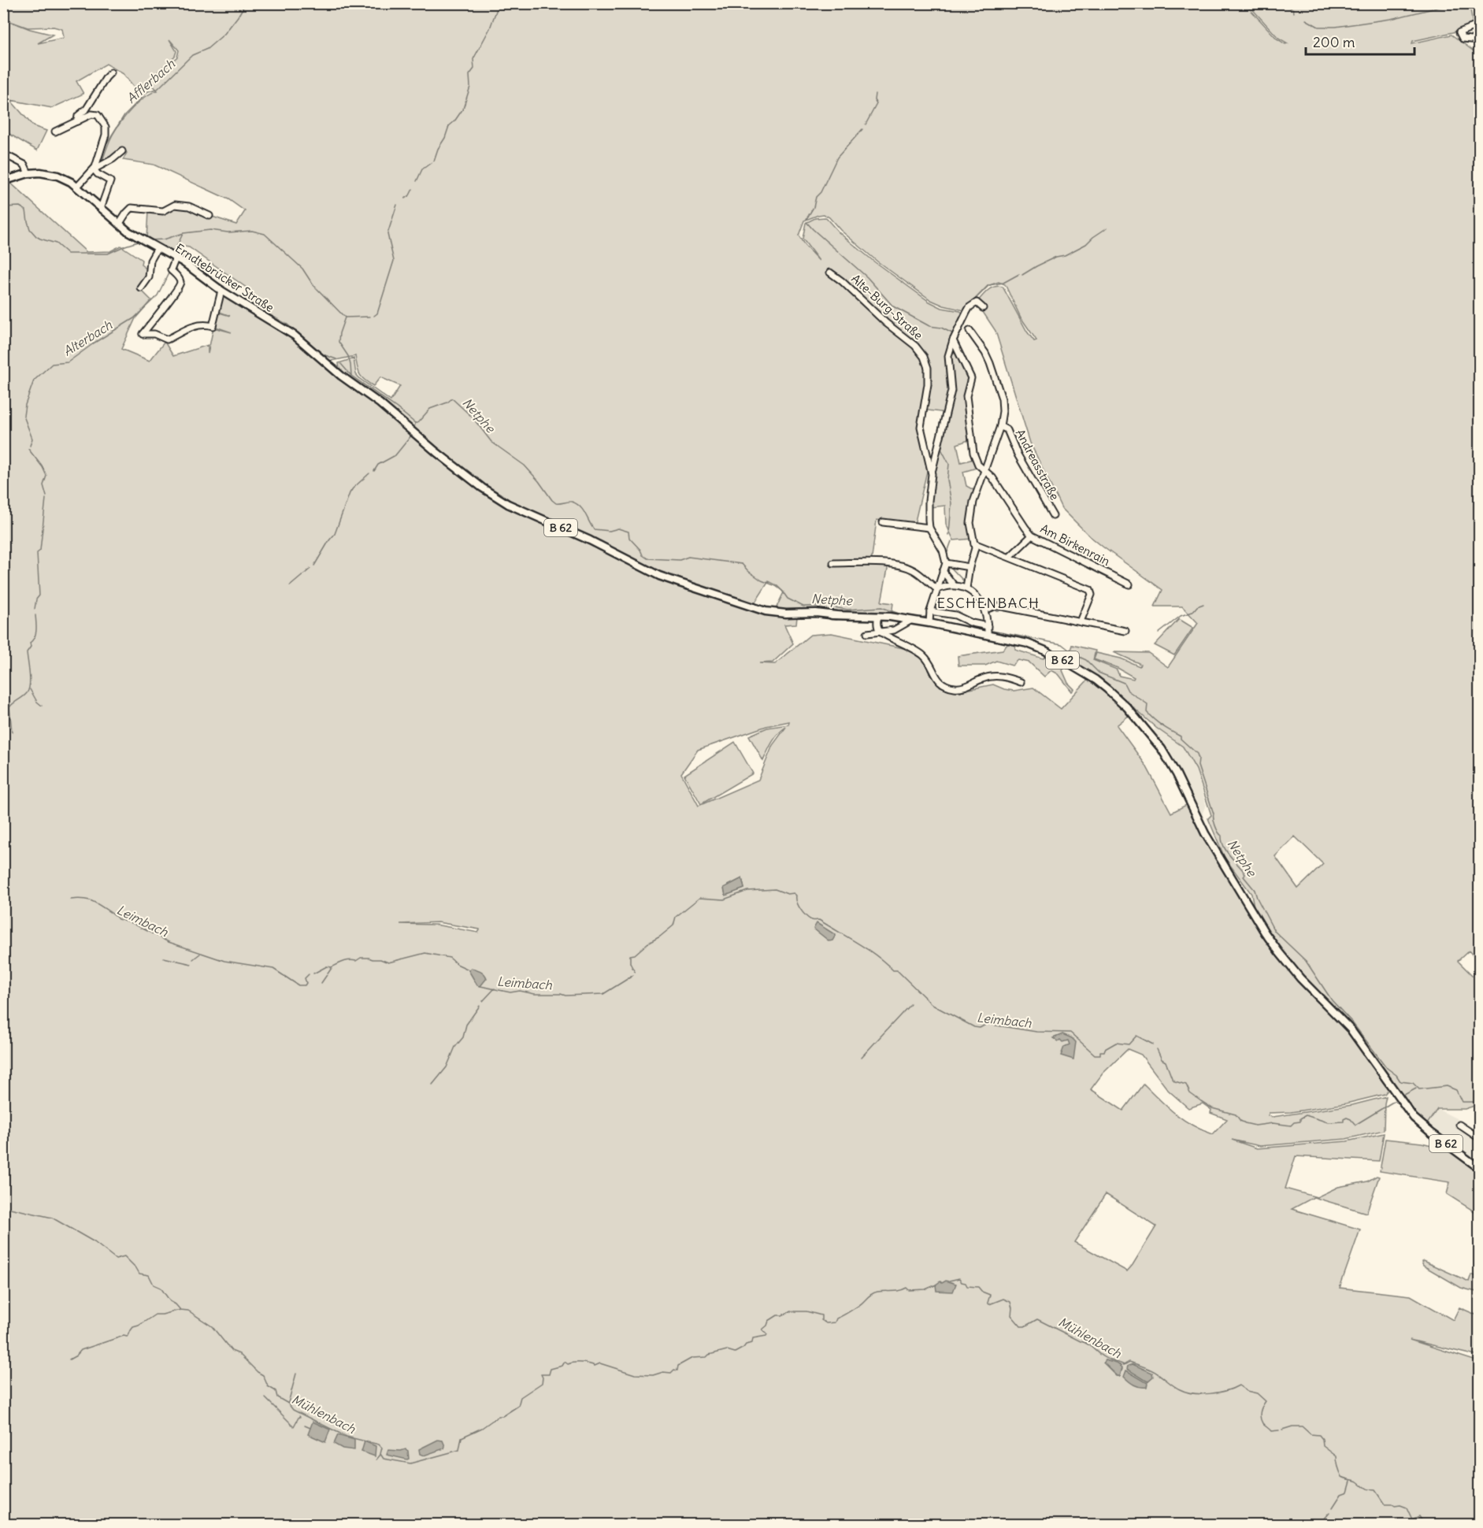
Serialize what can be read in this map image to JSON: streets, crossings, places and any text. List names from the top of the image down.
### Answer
{
  "streets": {
    "main road": ["Erndtebrücker Straße", "B 62"],
    "street": ["Alte-Burg-Straße", "Andreasstraße", "Am Birkenrain"]
  },
  "crossings": [
    ["Erndtebrücker Straße", "B 62"]
  ],
  "districts": ["ESCHENBACH"],
  "water": [
    "Afflerbach",
    "Alterbach",
    "Netphe",
    "Leimbach",
    "Mühlenbach"
  ],
  "scale_bar": "200 m"
}
